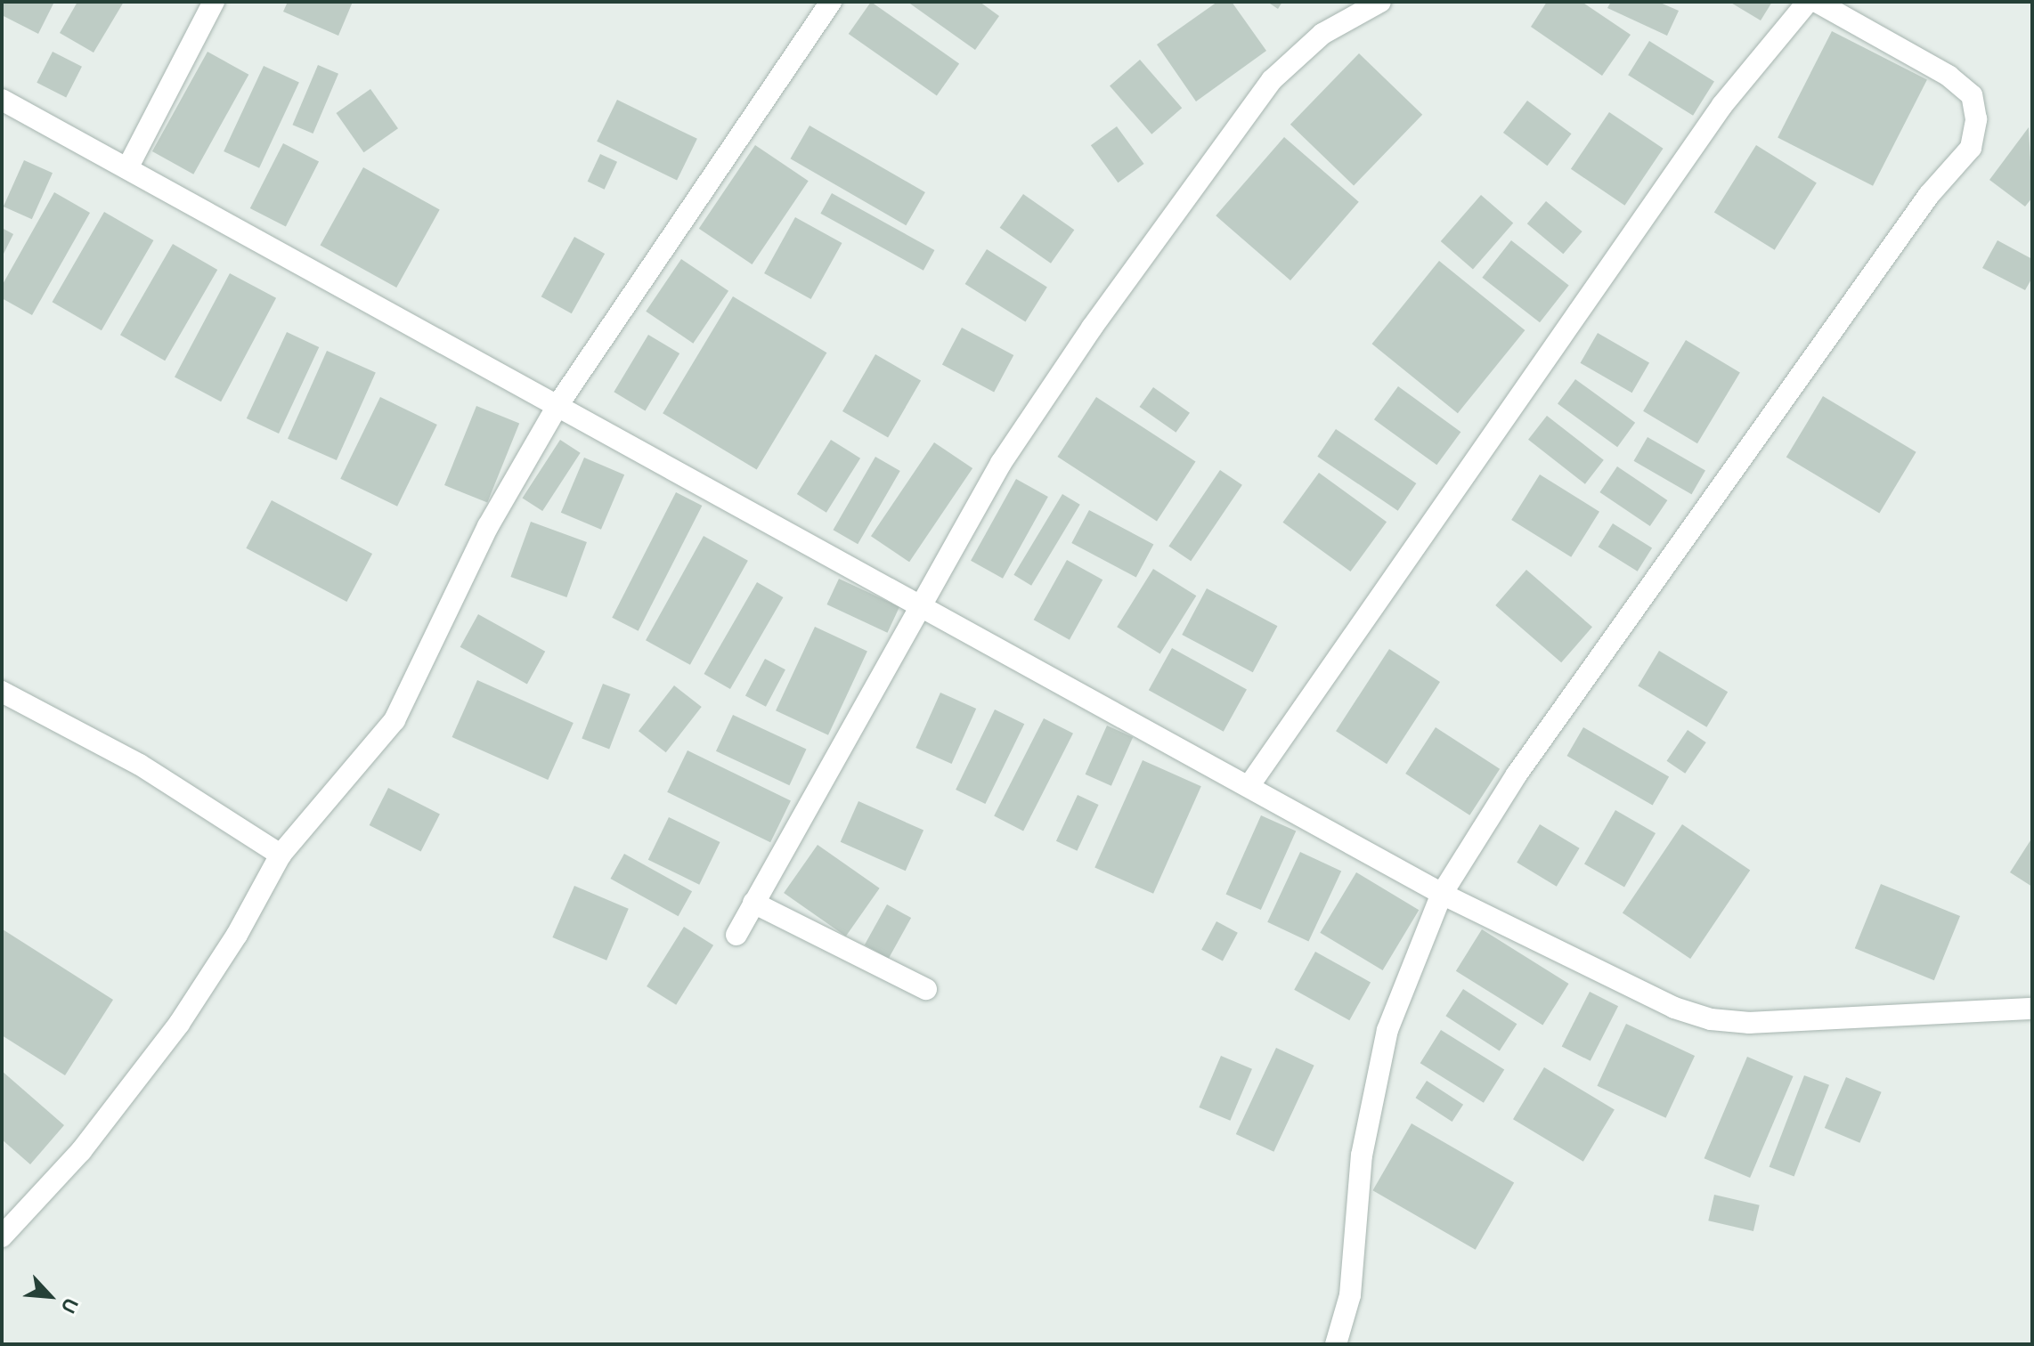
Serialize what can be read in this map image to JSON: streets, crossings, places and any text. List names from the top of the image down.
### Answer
{
  "north": "bottom right"
}
